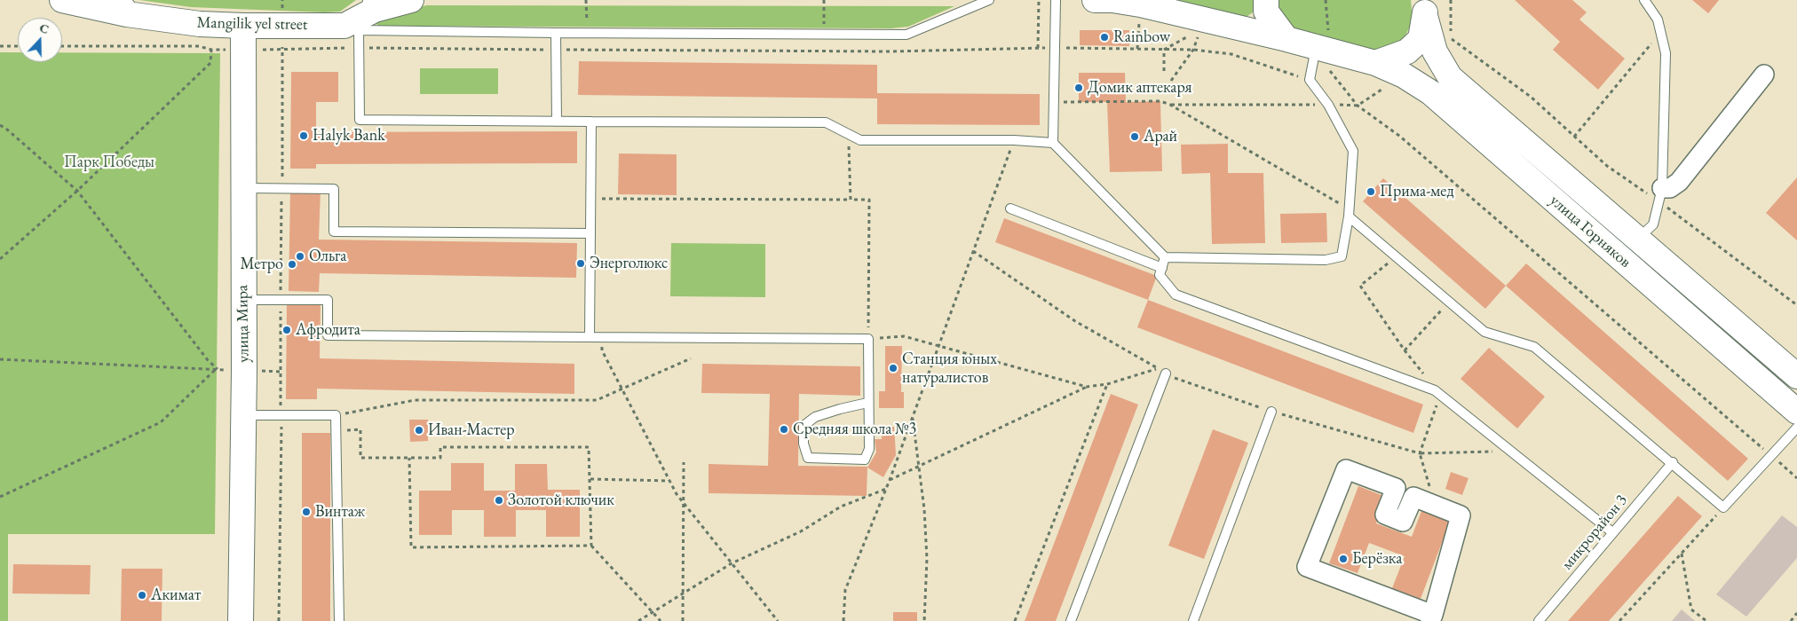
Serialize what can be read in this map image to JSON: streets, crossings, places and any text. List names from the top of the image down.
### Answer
{
  "streets": {
    "street": ["Mangilik yel street", "улица Горняков", "улица Мира"],
    "lane": ["микрорайон 3"]
  },
  "crossings": [
    ["Mangilik yel street", "улица Мира"]
  ],
  "parks": ["Парк Победы"],
  "places": [
    "Rainbow",
    "Домик аптекаря",
    "Halyk Bank",
    "Арай",
    "Прима-мед",
    "Ольга",
    "Энерголюкс",
    "Метро",
    "Афродита",
    "Станция юных натуралистов",
    "Средняя школа №3",
    "Иван-Мастер",
    "Золотой ключик",
    "Винтаж",
    "Берёзка",
    "Акимат"
  ],
  "north": "top"
}
